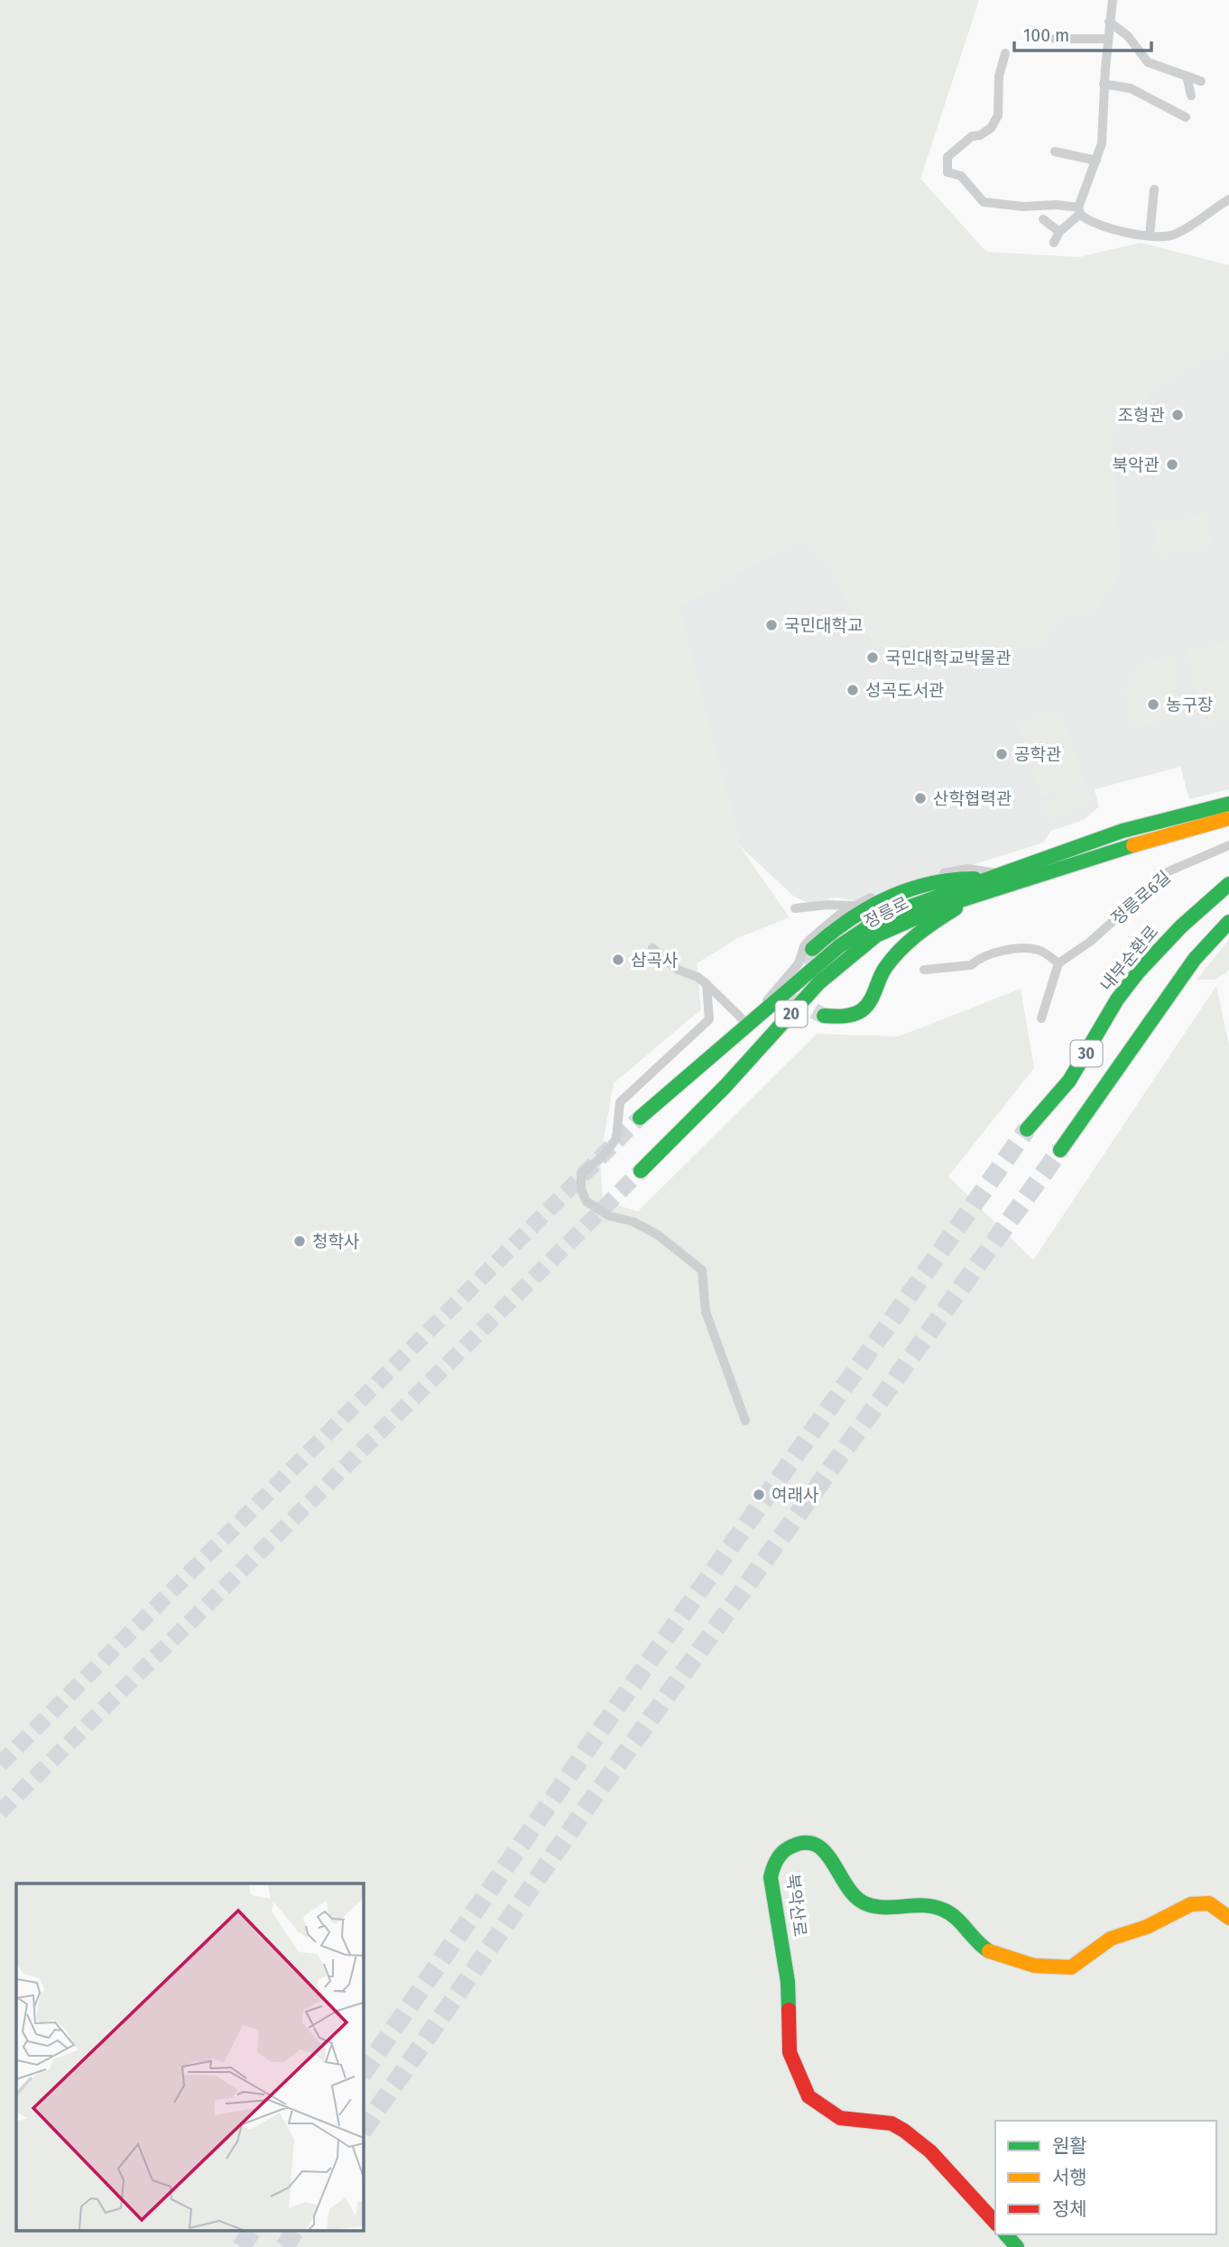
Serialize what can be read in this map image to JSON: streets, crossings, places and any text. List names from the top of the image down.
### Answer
{
  "streets": {
    "main road": [
      "정릉로",
      "내부순환로",
      "20",
      "30",
      "북악산로"
    ],
    "street": ["정릉로6길"]
  },
  "places": [
    "조형관",
    "북악관",
    "국민대학교",
    "국민대학교박물관",
    "성곡도서관",
    "농구장",
    "공학관",
    "산학협력관",
    "삼곡사",
    "청학사",
    "여래사"
  ],
  "legend": ["원활", "서행", "정체"],
  "scale_bar": "100 m"
}
